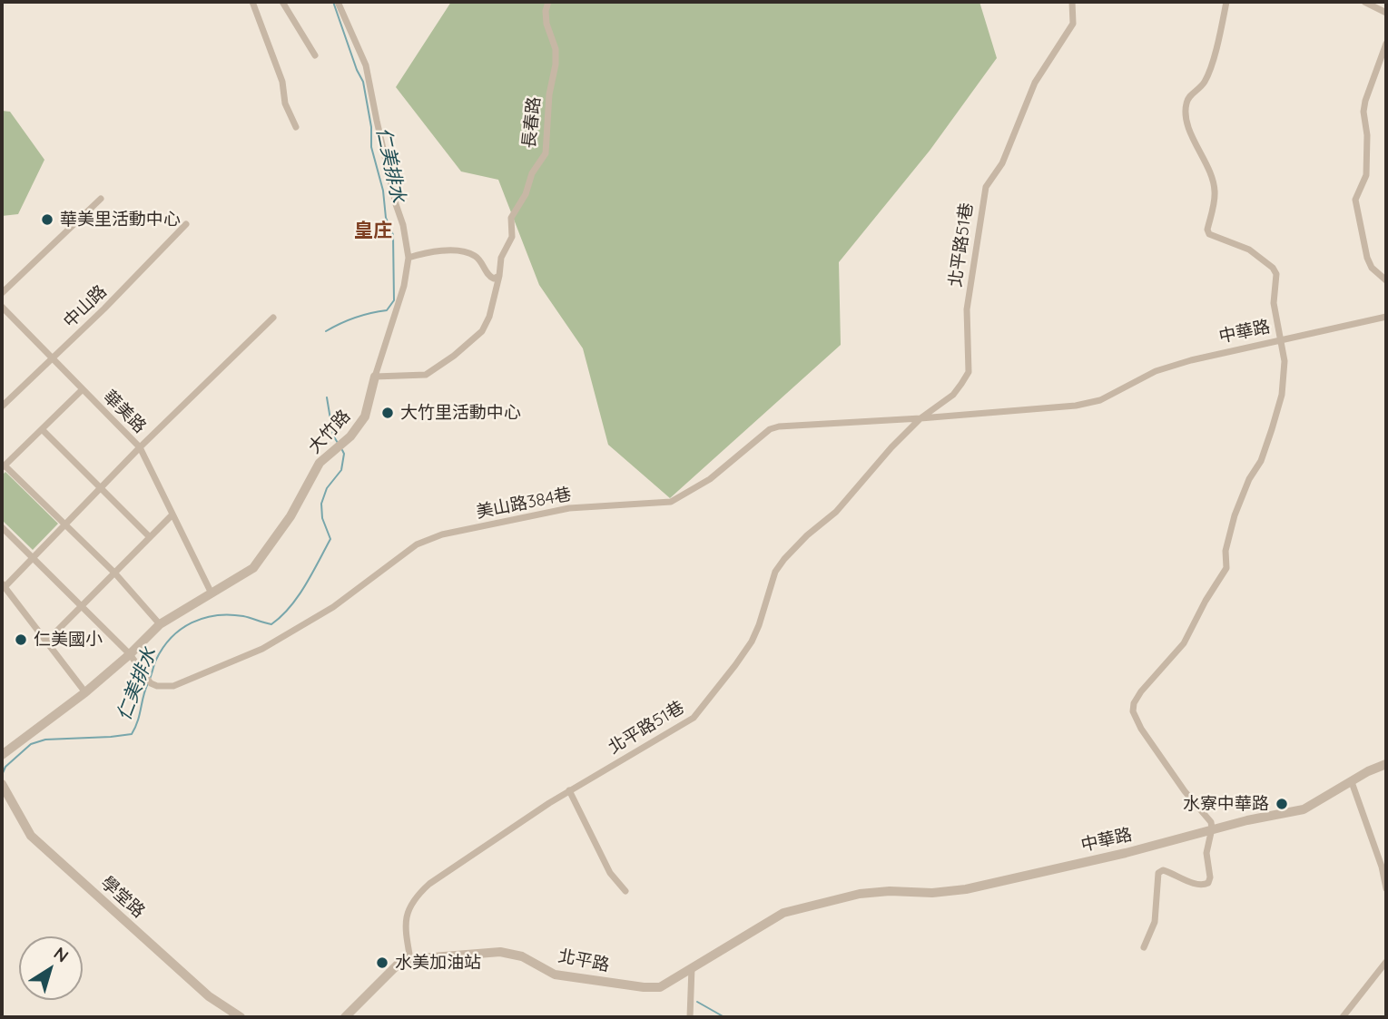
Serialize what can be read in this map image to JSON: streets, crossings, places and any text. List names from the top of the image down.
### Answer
{
  "streets": {
    "street": [
      "長春路",
      "北平路51巷",
      "中山路",
      "中華路",
      "華美路",
      "大竹路",
      "美山路384巷",
      "學堂路",
      "北平路"
    ]
  },
  "crossings": [
    ["長春路", "大竹路"],
    ["北平路51巷", "中華路"],
    ["北平路51巷", "美山路384巷"],
    ["北平路51巷", "北平路"],
    ["中山路", "華美路"],
    ["中華路", "美山路384巷"],
    ["中華路", "北平路"],
    ["華美路", "大竹路"],
    ["大竹路", "美山路384巷"]
  ],
  "districts": ["皇庄"],
  "water": ["仁美排水"],
  "places": [
    "華美里活動中心",
    "大竹里活動中心",
    "仁美國小",
    "水寮中華路",
    "水美加油站"
  ],
  "north": "top right"
}
